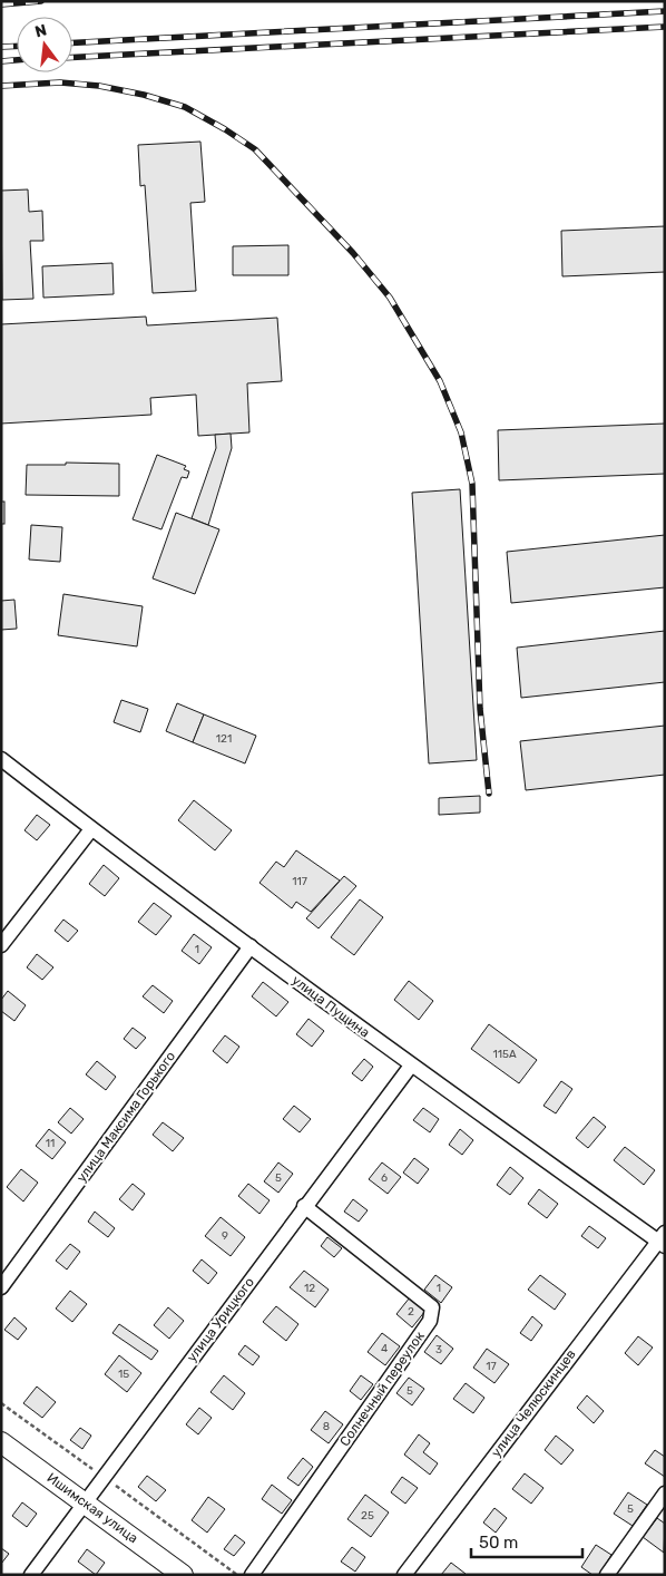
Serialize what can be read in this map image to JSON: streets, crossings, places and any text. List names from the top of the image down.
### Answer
{
  "streets": {
    "main road": ["Ишимская улица"],
    "street": [
      "улица Пущина",
      "улица Максима Горького",
      "улица Урицкого",
      "Солнечный переулок",
      "улица Челюскинцев"
    ]
  },
  "crossings": [
    ["улица Пущина", "улица Максима Горького"],
    ["улица Пущина", "улица Урицкого"],
    ["улица Пущина", "улица Челюскинцев"],
    ["улица Урицкого", "Солнечный переулок"],
    ["улица Урицкого", "Ишимская улица"]
  ],
  "house_numbers": [
    "121",
    "117",
    "1",
    "115А",
    "11",
    "5",
    "6",
    "9",
    "12",
    "1",
    "2",
    "4",
    "3",
    "17",
    "15",
    "5",
    "8",
    "5",
    "25"
  ],
  "scale_bar": "50 m",
  "north": "top"
}
